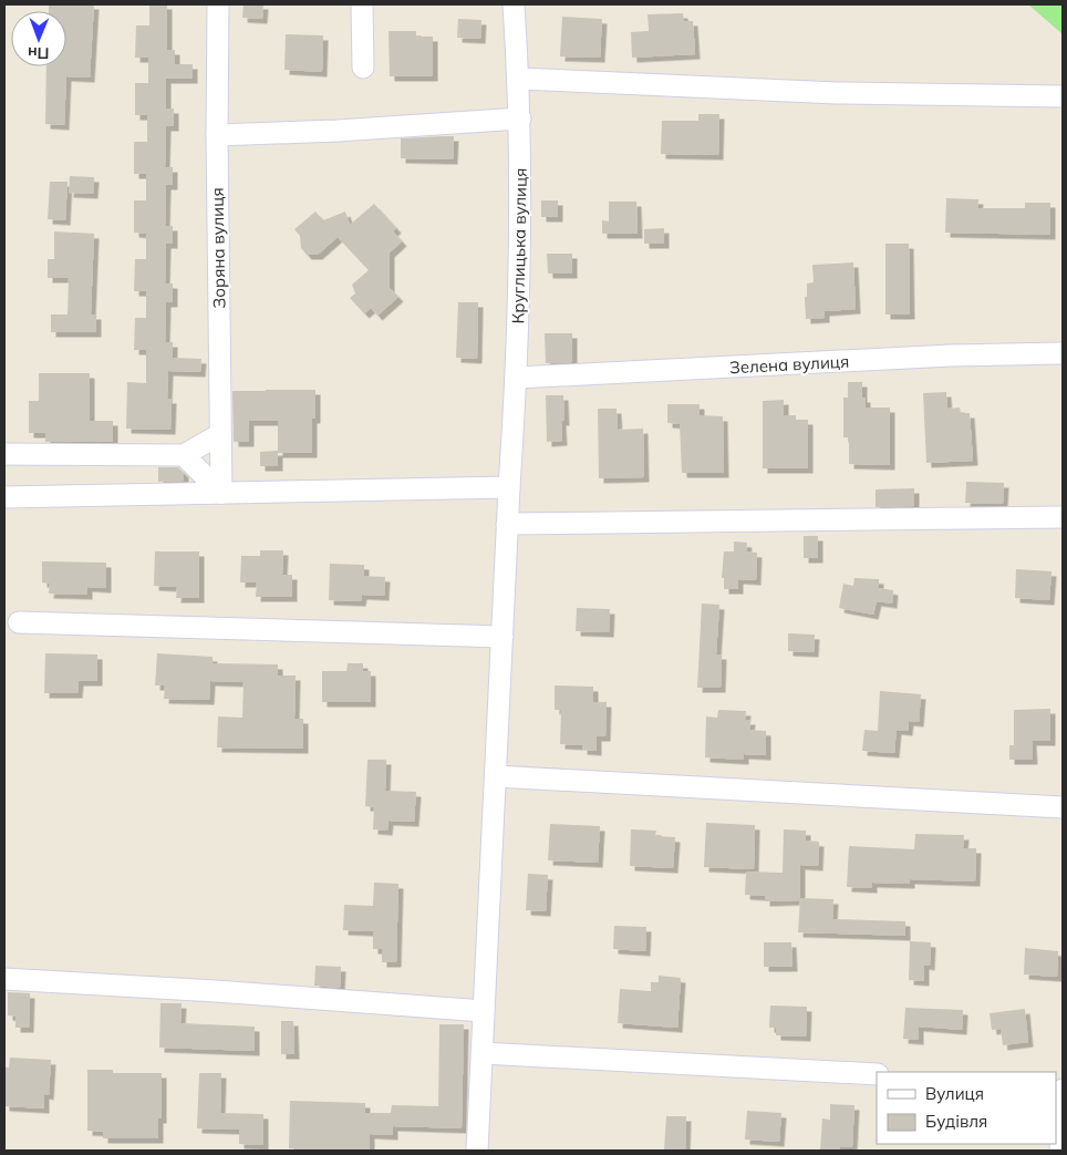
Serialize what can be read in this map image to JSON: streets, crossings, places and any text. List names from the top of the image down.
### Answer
{
  "streets": {
    "street": ["Круглицька вулиця", "Зоряна вулиця", "Зелена вулиця"]
  },
  "crossings": [
    ["Круглицька вулиця", "Зелена вулиця"]
  ],
  "legend": ["Вулиця", "Будівля"],
  "north": "bottom"
}
